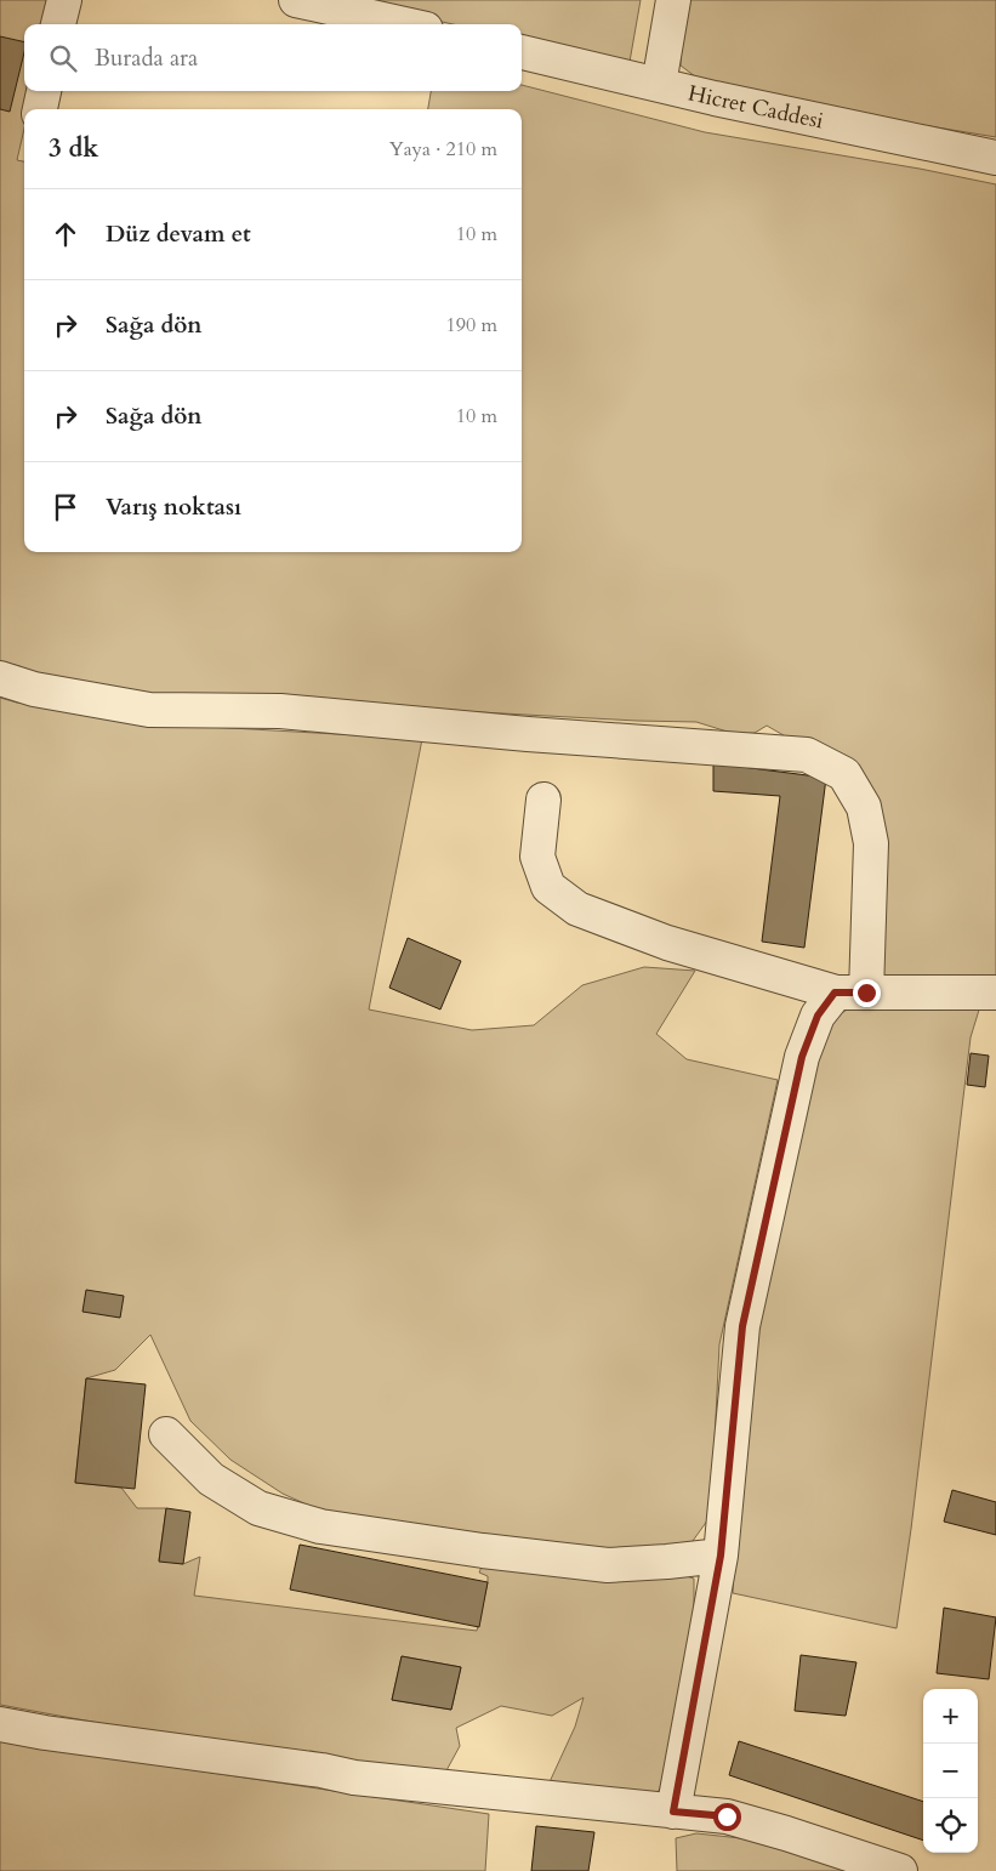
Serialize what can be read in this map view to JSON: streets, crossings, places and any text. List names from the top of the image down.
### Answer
{
  "streets": {
    "street": ["Hicret Caddesi"]
  },
  "page": {
    "search": "Burada ara",
    "heading": ["3 dk", "Yaya · 210 m"],
    "list": [
      ["Düz devam et", "10 m"],
      ["Sağa dön", "190 m"],
      ["Sağa dön", "10 m"],
      "Varış noktası"
    ],
    "map_buttons": ["+", "−"]
  }
}
